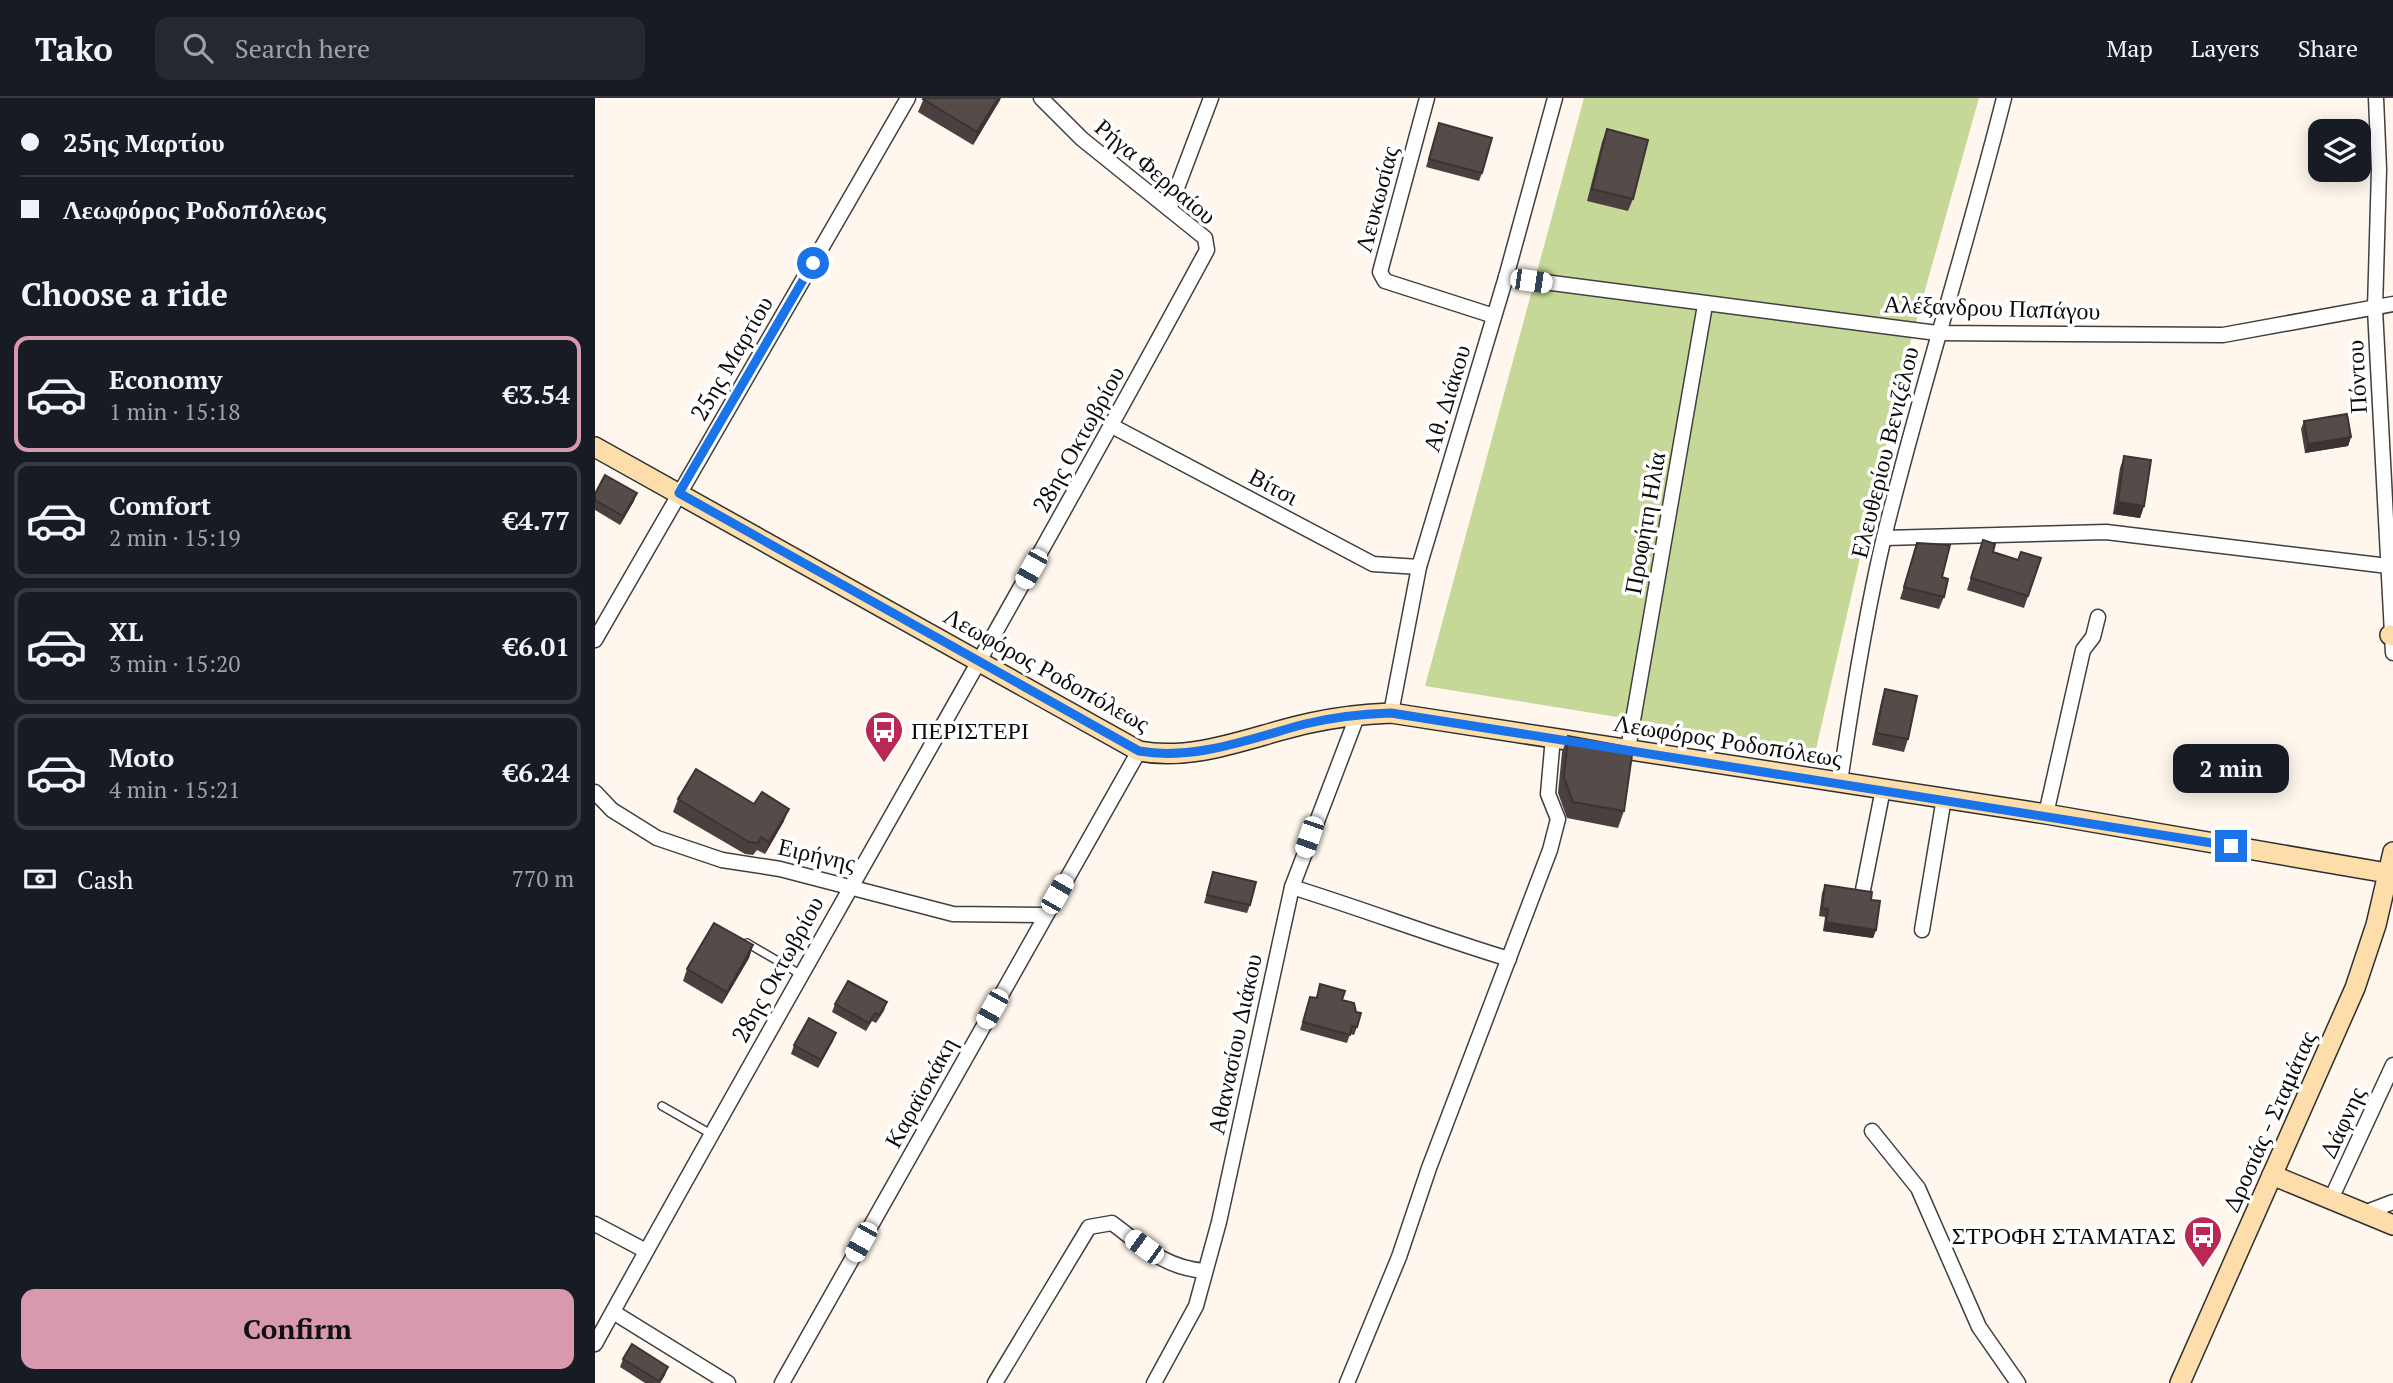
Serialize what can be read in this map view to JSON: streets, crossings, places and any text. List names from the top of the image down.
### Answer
{
  "streets": {
    "street": [
      "Ρήγα Φερραίου",
      "Λευκωσίας",
      "Αλέξανδρου Παπάγου",
      "25ης Μαρτίου",
      "Πόντου",
      "Αθ. Διάκου",
      "28ης Οκτωβρίου",
      "Ελευθερίου Βενιζέλου",
      "Βίτσι",
      "Προφήτη Ηλία",
      "Λεωφόρος Ροδοπόλεως",
      "Ειρήνης",
      "Αθανασίου Διάκου",
      "Καραϊσκάκη",
      "Δροσιάς - Σταμάτας",
      "Δάφνης"
    ]
  },
  "crossings": [
    ["Ρήγα Φερραίου", "28ης Οκτωβρίου"],
    ["Λευκωσίας", "Αθ. Διάκου"],
    ["Αλέξανδρου Παπάγου", "Πόντου"],
    ["Αλέξανδρου Παπάγου", "Αθ. Διάκου"],
    ["Αλέξανδρου Παπάγου", "Ελευθερίου Βενιζέλου"],
    ["Αλέξανδρου Παπάγου", "Προφήτη Ηλία"],
    ["25ης Μαρτίου", "Λεωφόρος Ροδοπόλεως"],
    ["Αθ. Διάκου", "Βίτσι"],
    ["Αθ. Διάκου", "Λεωφόρος Ροδοπόλεως"],
    ["28ης Οκτωβρίου", "Βίτσι"],
    ["28ης Οκτωβρίου", "Λεωφόρος Ροδοπόλεως"],
    ["28ης Οκτωβρίου", "Ειρήνης"],
    ["Ελευθερίου Βενιζέλου", "Λεωφόρος Ροδοπόλεως"],
    ["Προφήτη Ηλία", "Λεωφόρος Ροδοπόλεως"],
    ["Λεωφόρος Ροδοπόλεως", "Αθανασίου Διάκου"],
    ["Λεωφόρος Ροδοπόλεως", "Καραϊσκάκη"],
    ["Λεωφόρος Ροδοπόλεως", "Δροσιάς - Σταμάτας"],
    ["Ειρήνης", "Καραϊσκάκη"]
  ],
  "places": {
    "bus stop": ["ΠΕΡΙΣΤΕΡΙ", "ΣΤΡΟΦΗ ΣΤΑΜΑΤΑΣ"]
  },
  "page": {
    "header": "Tako",
    "search": "Search here",
    "nav": ["Map", "Layers", "Share"],
    "banner": ["25ης Μαρτίου", "Λεωφόρος Ροδοπόλεως"],
    "heading": "Choose a ride",
    "list": [
      {
        "name": "Economy",
        "note": "1 min · 15:18",
        "value": "€3.54"
      },
      {
        "name": "Comfort",
        "note": "2 min · 15:19",
        "value": "€4.77"
      },
      {
        "name": "XL",
        "note": "3 min · 15:20",
        "value": "€6.01"
      },
      {
        "name": "Moto",
        "note": "4 min · 15:21",
        "value": "€6.24"
      }
    ],
    "bubble": "2 min",
    "pay": ["Cash", "770 m"],
    "buttons": "Confirm"
  }
}
